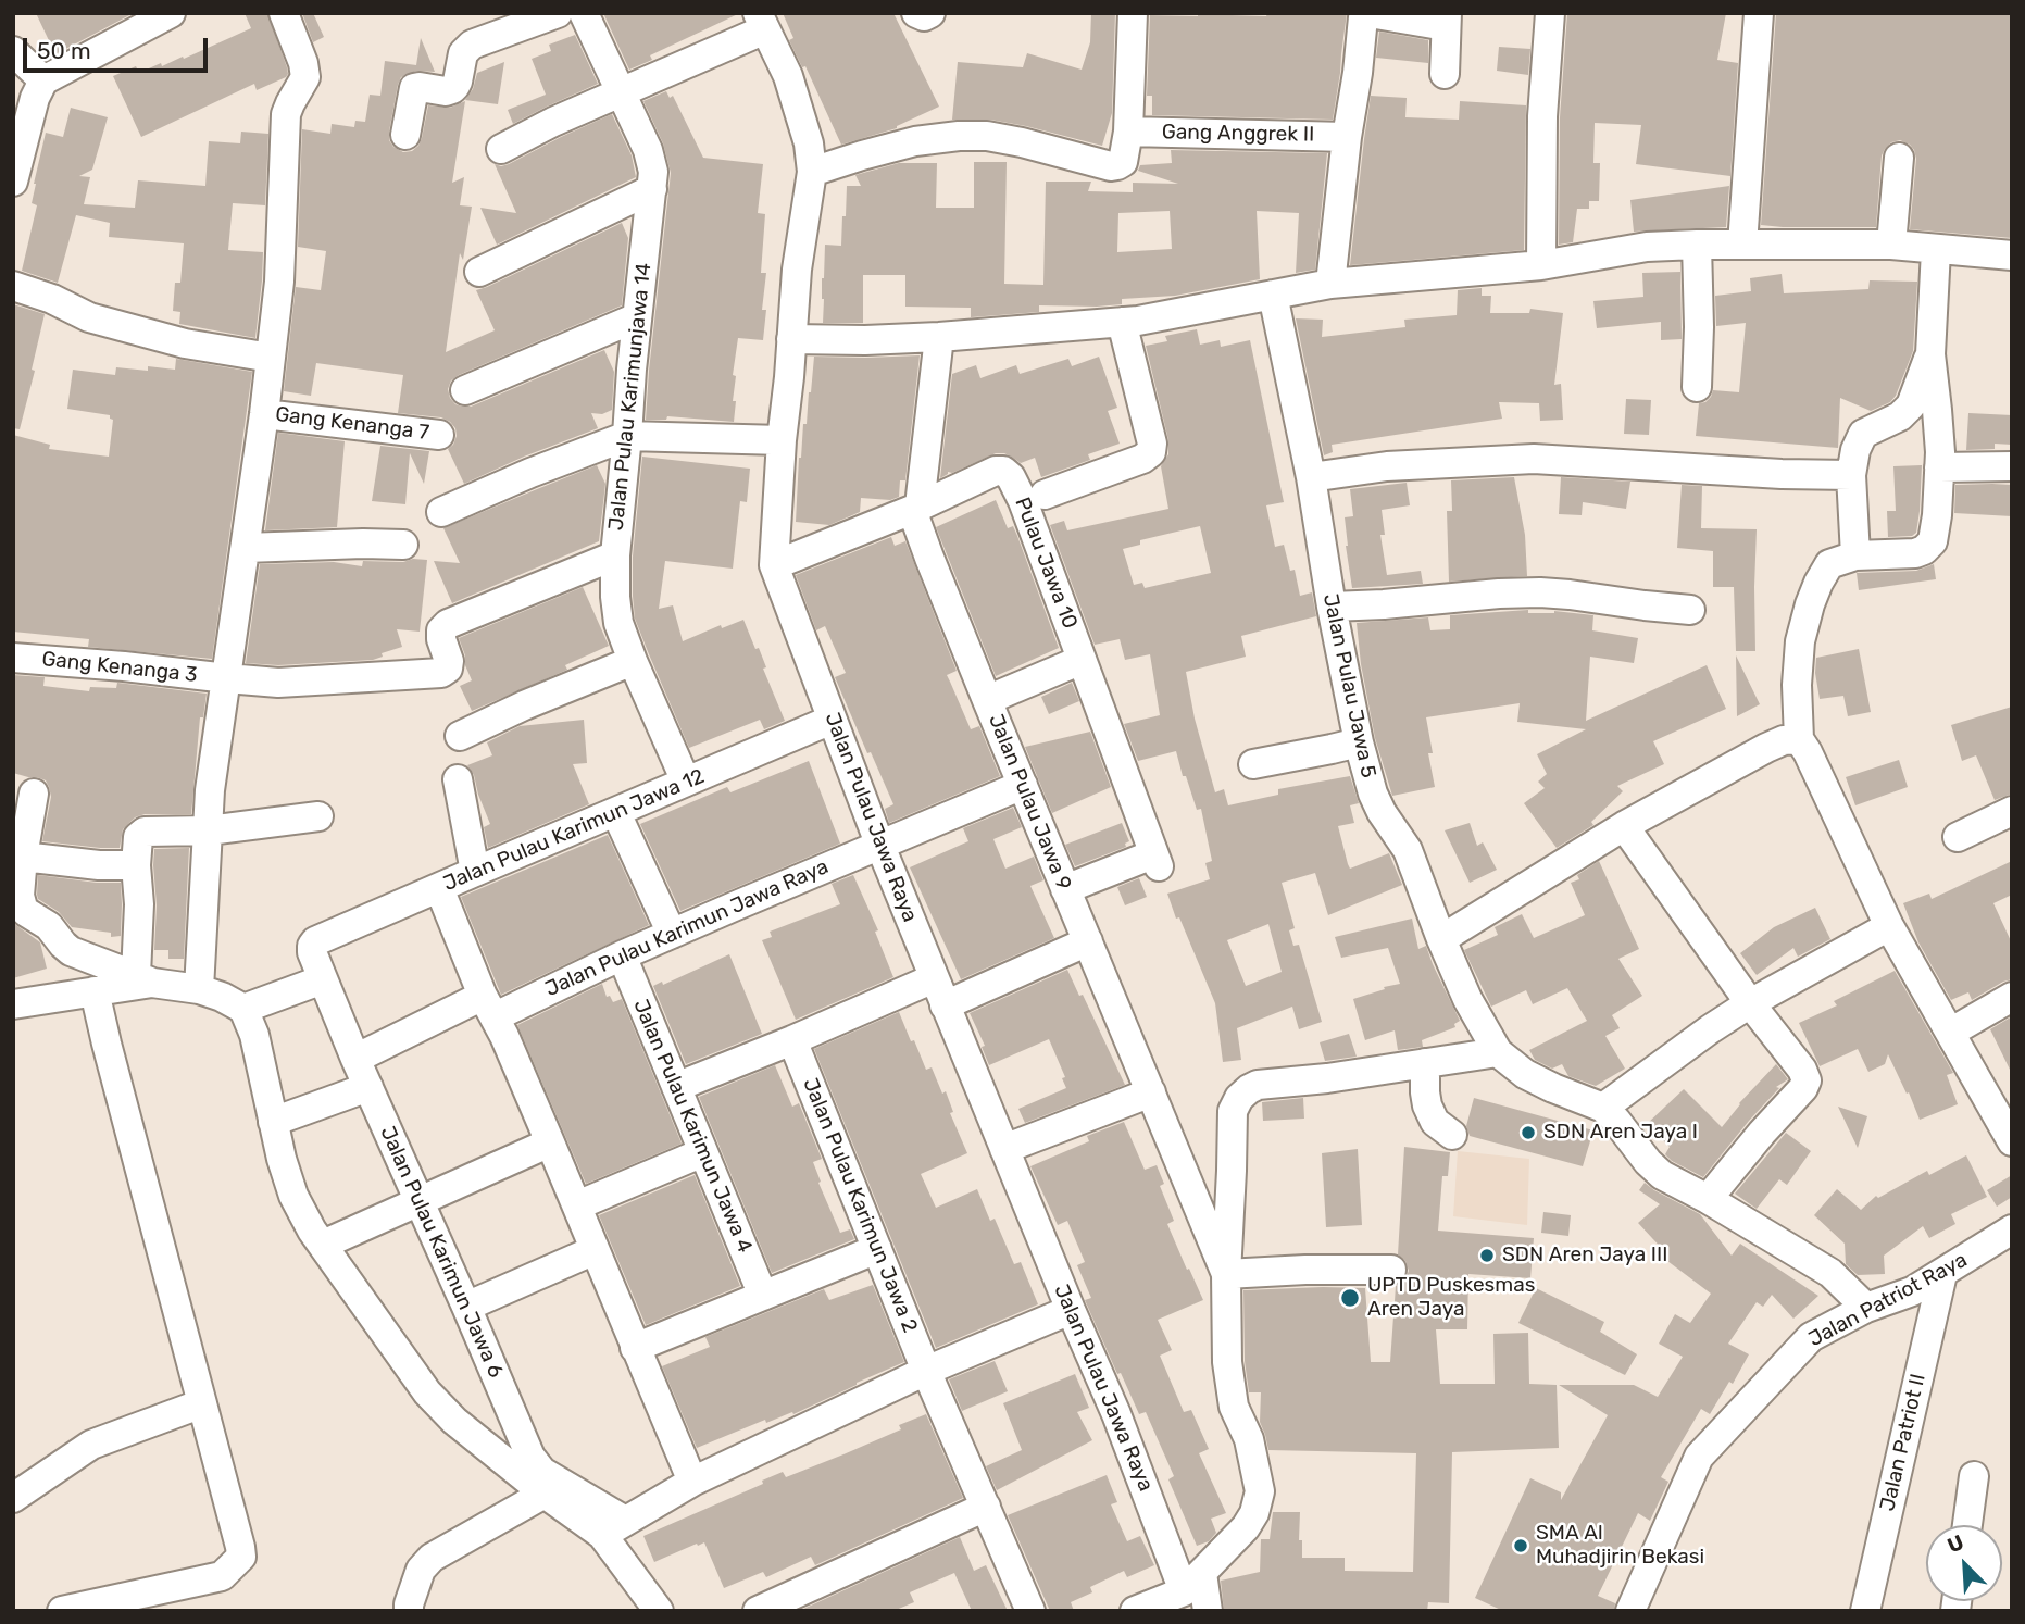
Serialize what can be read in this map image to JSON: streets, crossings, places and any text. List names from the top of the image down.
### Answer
{
  "streets": {
    "street": [
      "Gang Anggrek II",
      "Jalan Pulau Karimunjawa 14",
      "Gang Kenanga 7",
      "Pulau Jawa 10",
      "Gang Kenanga 3",
      "Jalan Pulau Jawa 5",
      "Jalan Pulau Jawa 9",
      "Jalan Pulau Jawa Raya",
      "Jalan Pulau Karimun Jawa 12",
      "Jalan Pulau Karimun Jawa Raya",
      "Jalan Pulau Karimun Jawa 4",
      "Jalan Pulau Karimun Jawa 2",
      "Jalan Pulau Karimun Jawa 6",
      "Jalan Patriot Raya",
      "Jalan Patriot II"
    ]
  },
  "crossings": [
    ["Jalan Pulau Karimunjawa 14", "Gang Kenanga 3"],
    ["Jalan Pulau Karimunjawa 14", "Jalan Pulau Karimun Jawa 12"],
    ["Pulau Jawa 10", "Jalan Pulau Jawa 9"],
    ["Pulau Jawa 10", "Jalan Pulau Jawa Raya"],
    ["Jalan Pulau Jawa 9", "Jalan Pulau Karimun Jawa Raya"],
    ["Jalan Pulau Jawa Raya", "Jalan Pulau Karimun Jawa 12"],
    ["Jalan Pulau Jawa Raya", "Jalan Pulau Karimun Jawa Raya"],
    ["Jalan Pulau Karimun Jawa 12", "Jalan Pulau Karimun Jawa 6"],
    ["Jalan Pulau Karimun Jawa Raya", "Jalan Pulau Karimun Jawa 4"],
    ["Jalan Pulau Karimun Jawa Raya", "Jalan Pulau Karimun Jawa 6"],
    ["Jalan Patriot Raya", "Jalan Patriot II"]
  ],
  "places": [
    "SDN Aren Jaya I",
    "SDN Aren Jaya III",
    "UPTD Puskesmas Aren Jaya",
    "SMA Al Muhadjirin Bekasi"
  ],
  "scale_bar": "50 m",
  "north": "top left"
}
